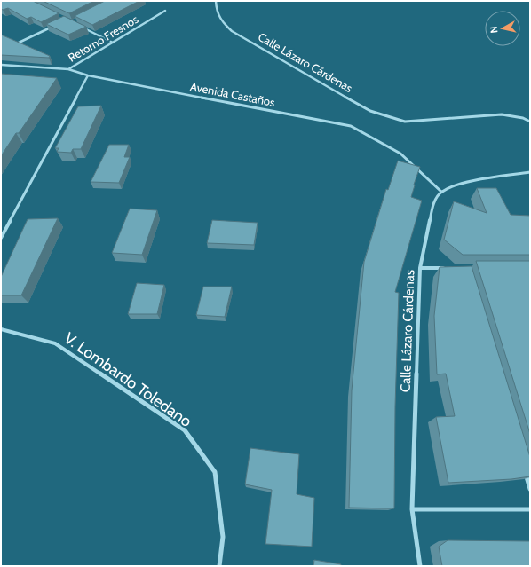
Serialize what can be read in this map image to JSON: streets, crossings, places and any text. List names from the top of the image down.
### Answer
{
  "streets": {
    "street": [
      "Retorno Fresnos",
      "Calle Lázaro Cárdenas",
      "Avenida Castaños",
      "V. Lombardo Toledano"
    ]
  },
  "crossings": [
    ["Retorno Fresnos", "Avenida Castaños"],
    ["Calle Lázaro Cárdenas", "Avenida Castaños"]
  ],
  "north": "left"
}
